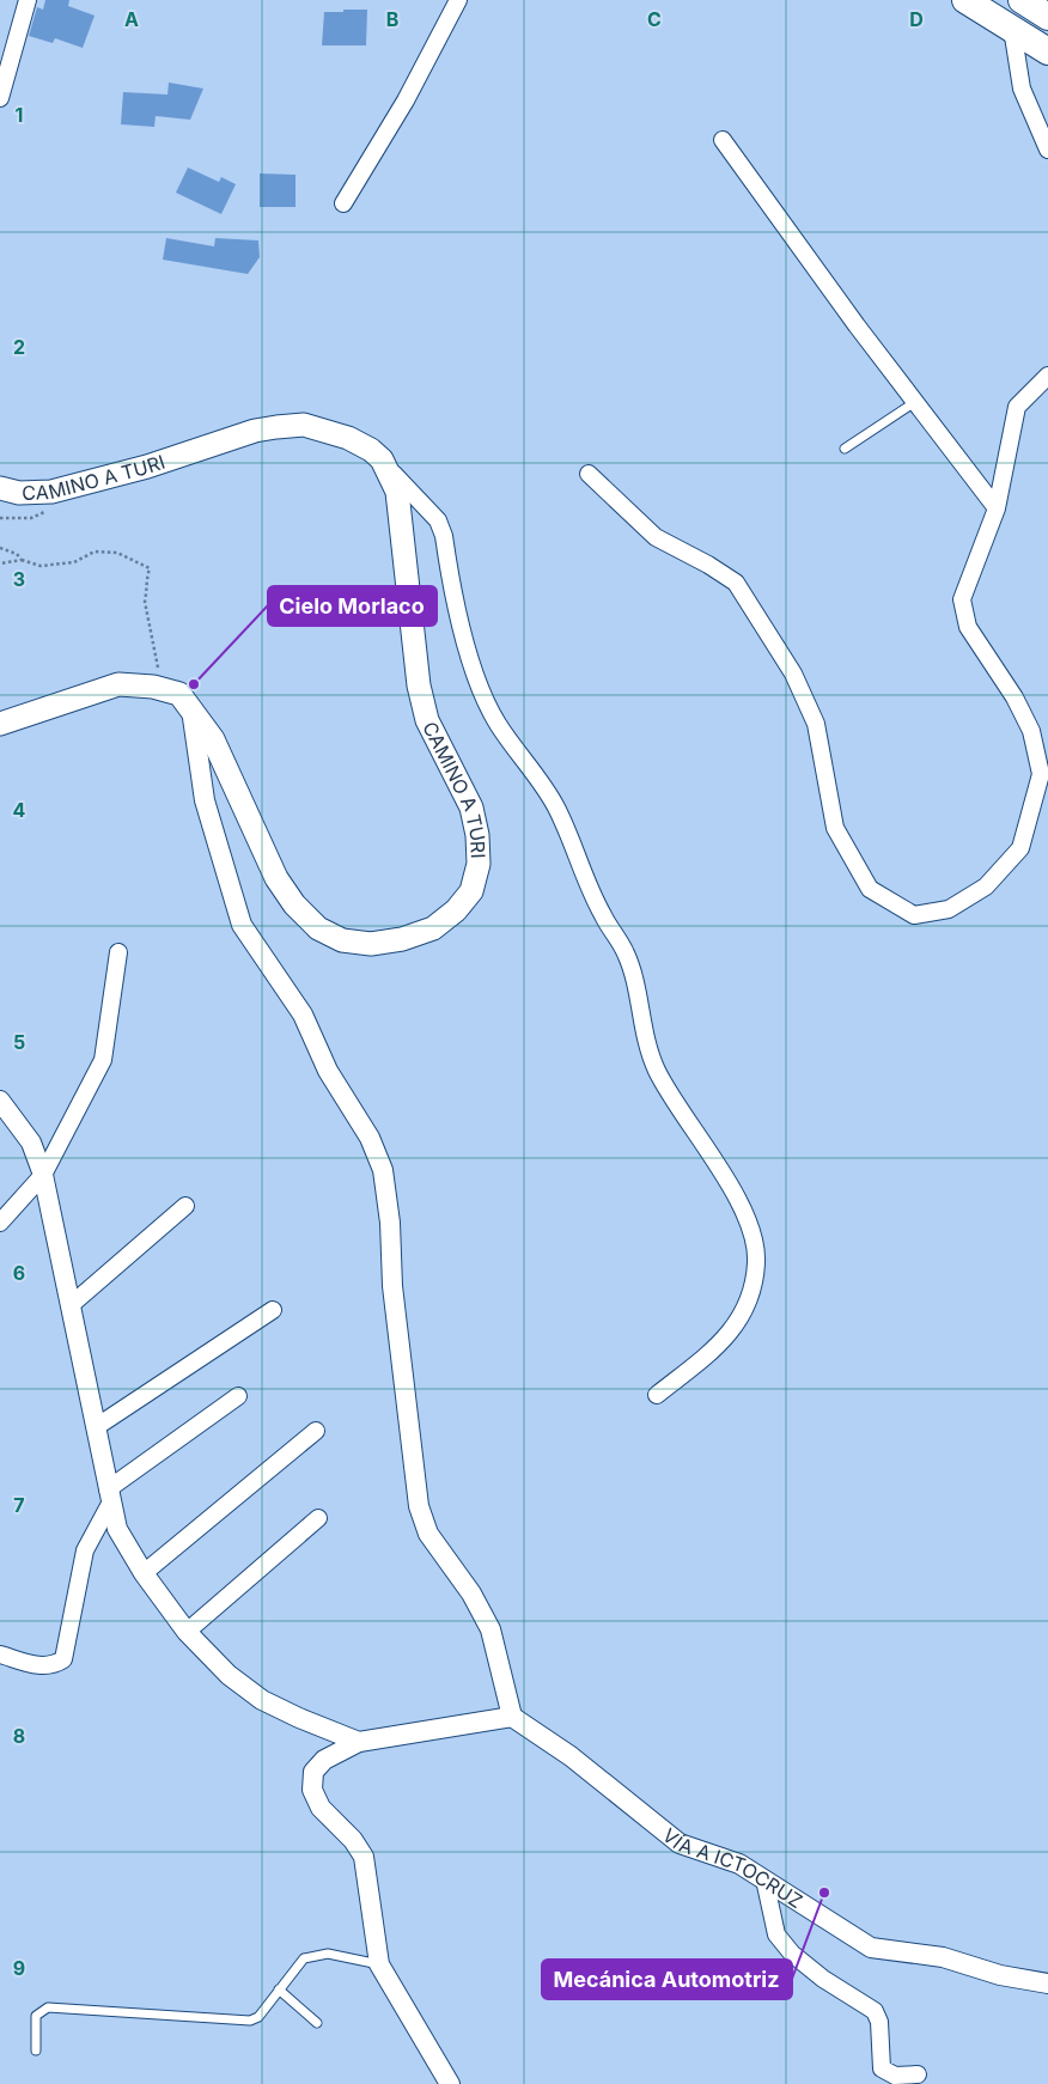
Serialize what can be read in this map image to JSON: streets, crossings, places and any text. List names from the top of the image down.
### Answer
{
  "streets": {
    "main road": ["CAMINO A TURI"],
    "street": ["VÍA A ICTOCRUZ"]
  },
  "places": ["Cielo Morlaco", "Mecánica Automotriz"],
  "grid": {
    "columns": [
      "A",
      "B",
      "C",
      "D"
    ],
    "rows": [
      "1",
      "2",
      "3",
      "4",
      "5",
      "6",
      "7",
      "8",
      "9"
    ]
  }
}
